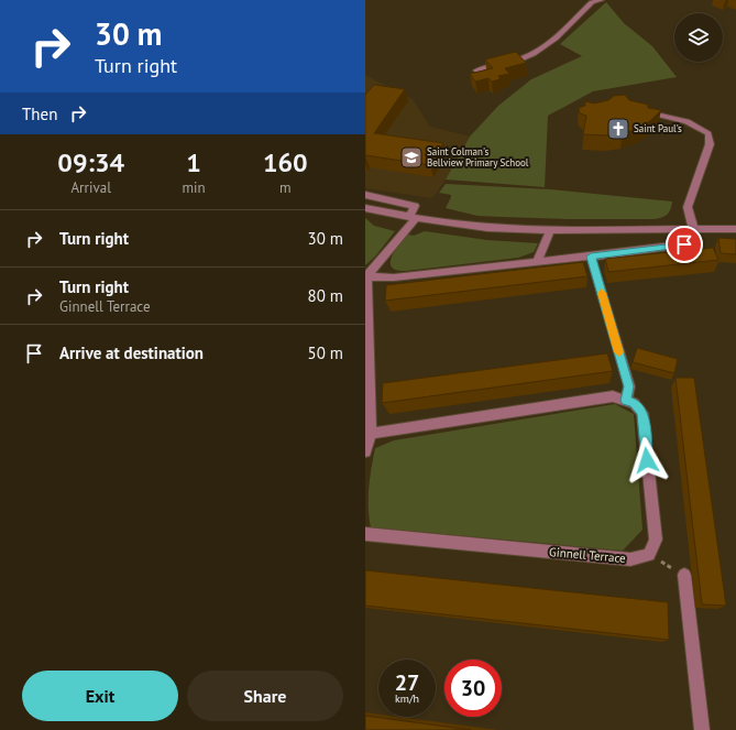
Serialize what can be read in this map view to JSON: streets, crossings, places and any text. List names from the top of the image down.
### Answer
{
  "streets": {
    "street": ["Ginnell Terrace"]
  },
  "places": {
    "church": ["Saint Paul's"],
    "school or university": ["Saint Colman's Bellview Primary School"]
  },
  "page": {
    "turn": ["30 m", "Turn right"],
    "then": "Then",
    "eta": [
      "09:34",
      "Arrival",
      "1",
      "min",
      "160",
      "m"
    ],
    "list": [
      {
        "name": "Turn right",
        "value": "30 m"
      },
      {
        "name": "Turn right",
        "note": "Ginnell Terrace",
        "value": "80 m"
      },
      {
        "name": "Arrive at destination",
        "value": "50 m"
      }
    ],
    "speed": "27 km/h",
    "limit": "30",
    "buttons": ["Exit", "Share"]
  }
}
